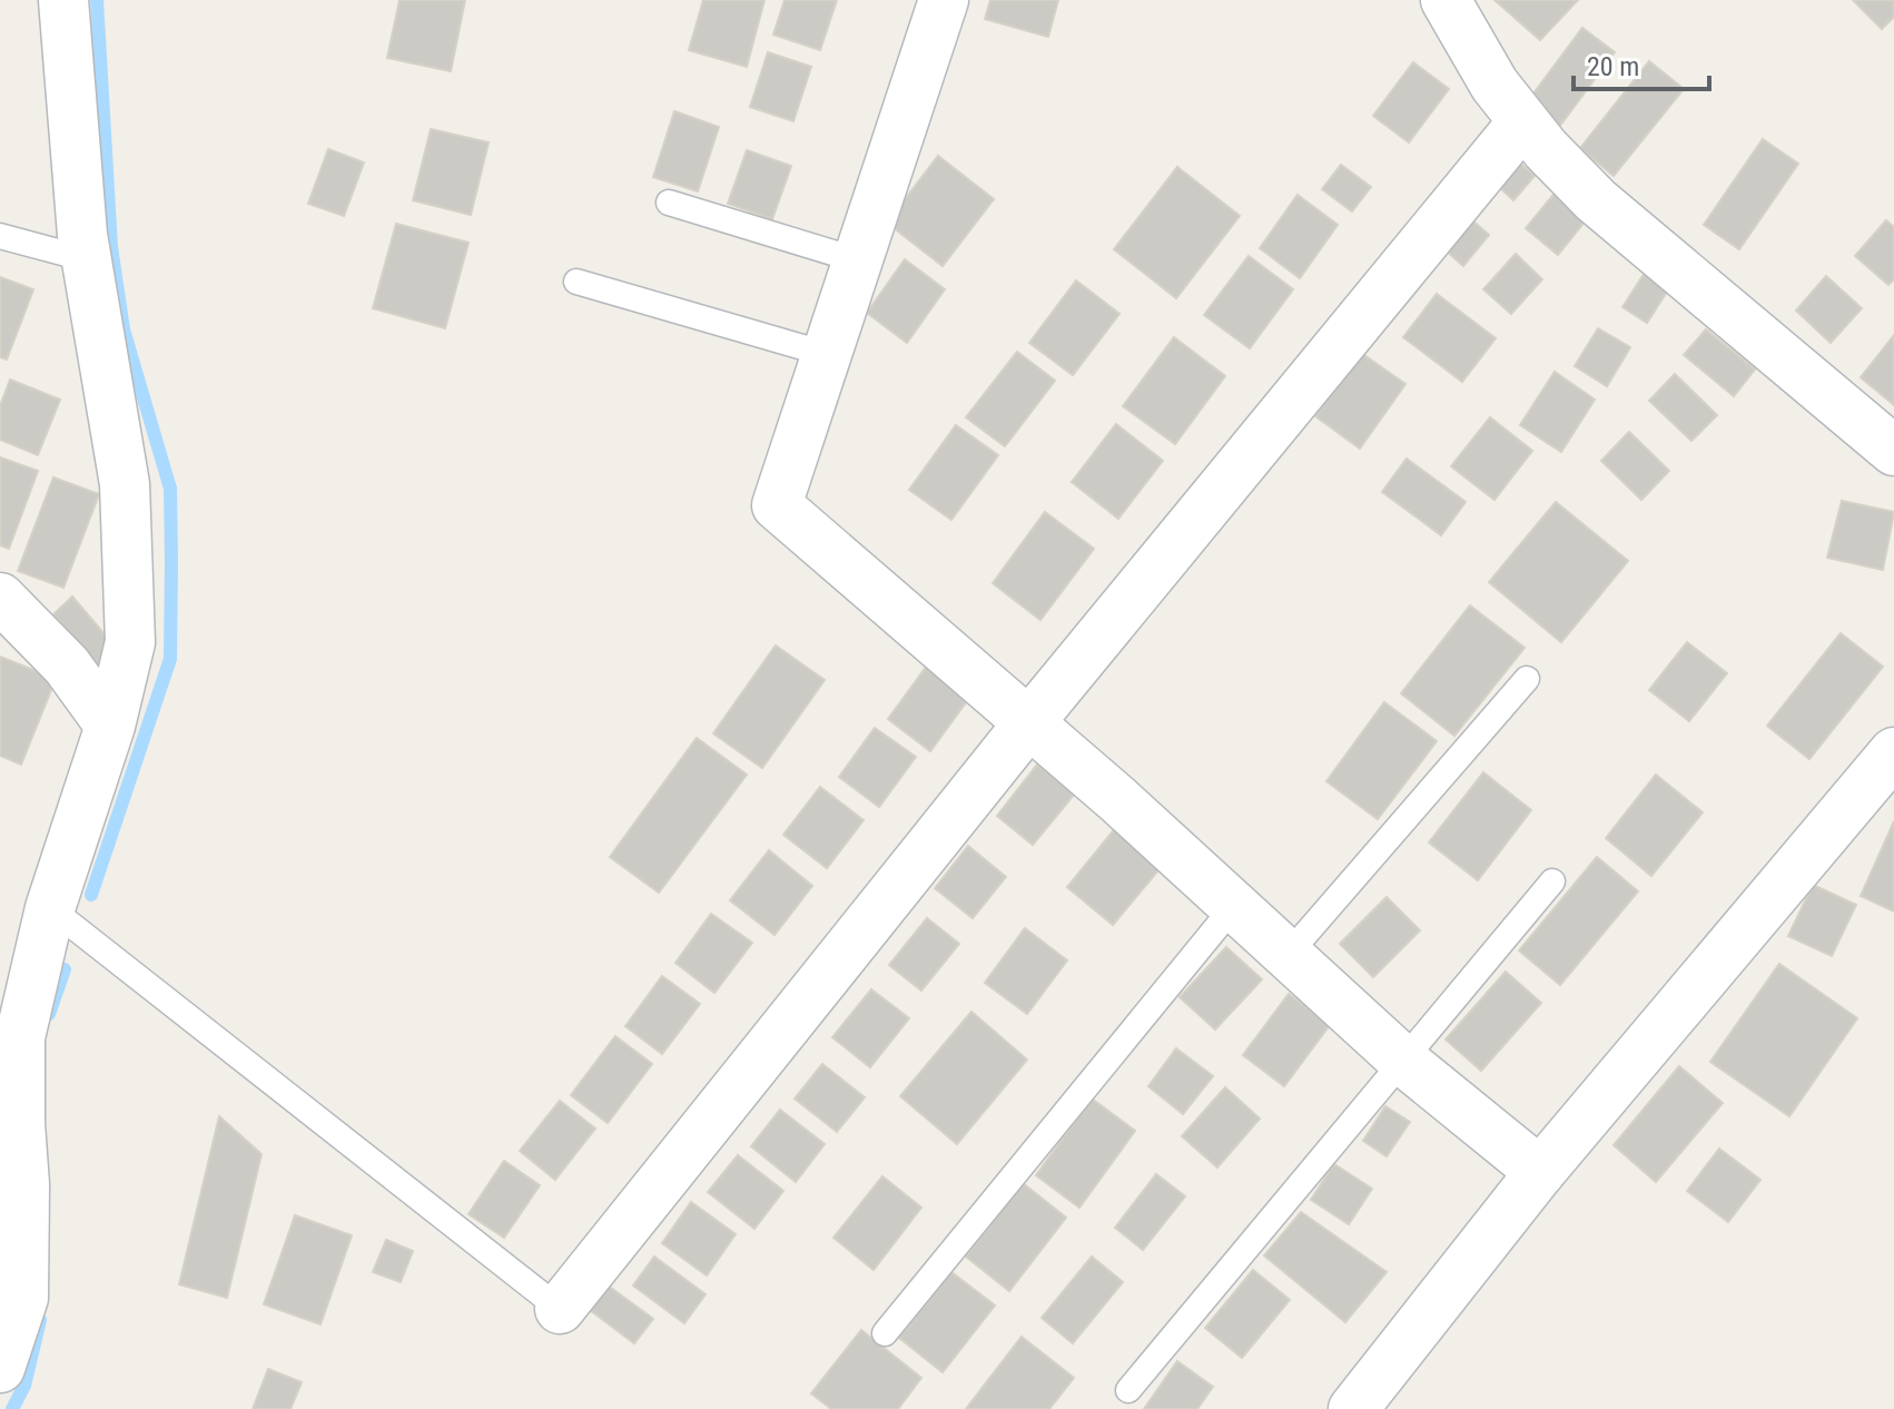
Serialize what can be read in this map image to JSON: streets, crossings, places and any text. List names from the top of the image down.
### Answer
{
  "scale_bar": "20 m"
}
